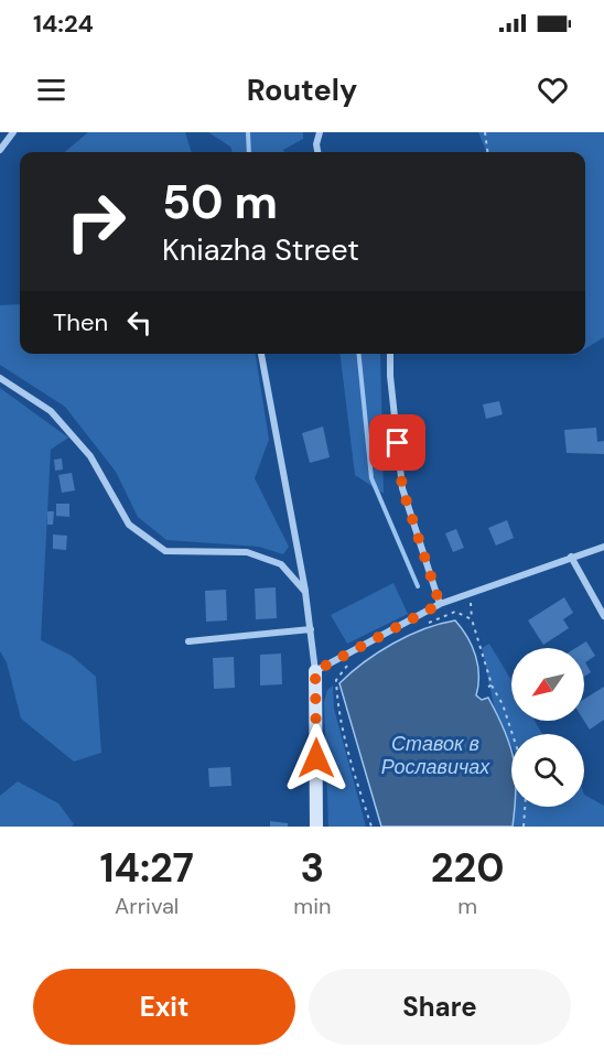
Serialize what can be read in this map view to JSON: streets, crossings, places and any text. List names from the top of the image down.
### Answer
{
  "water": ["Ставок в Рославичах"],
  "north": "bottom left",
  "page": {
    "status": "14:24",
    "header": "Routely",
    "turn": ["50 m", "Kniazha Street"],
    "then": "Then",
    "eta": [
      "14:27",
      "Arrival",
      "3",
      "min",
      "220",
      "m"
    ],
    "buttons": ["Exit", "Share"]
  }
}
